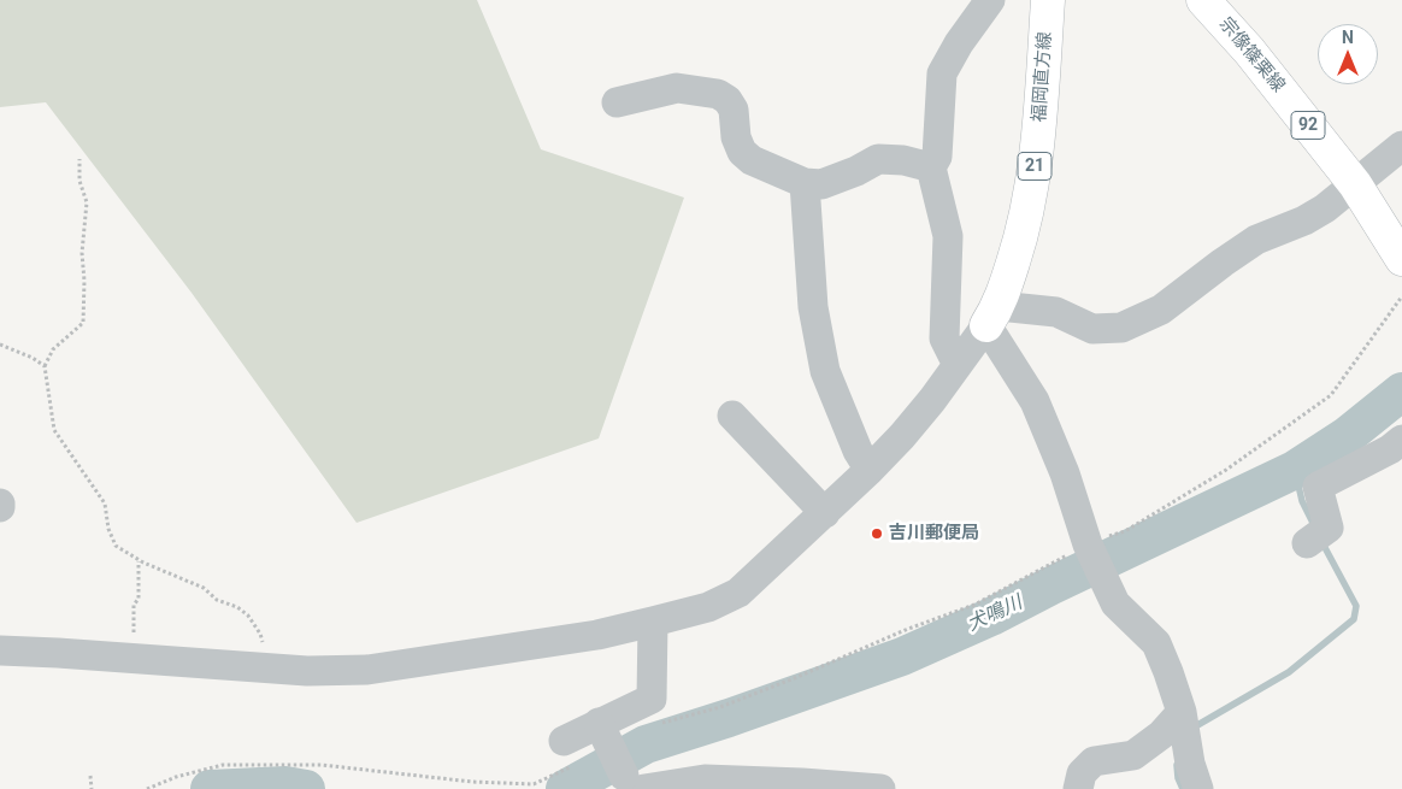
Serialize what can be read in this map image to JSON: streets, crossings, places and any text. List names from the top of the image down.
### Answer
{
  "streets": {
    "main road": [
      "宗像篠栗線",
      "福岡直方線",
      "92",
      "21"
    ]
  },
  "water": ["犬鳴川"],
  "places": ["吉川郵便局"],
  "north": "top"
}
